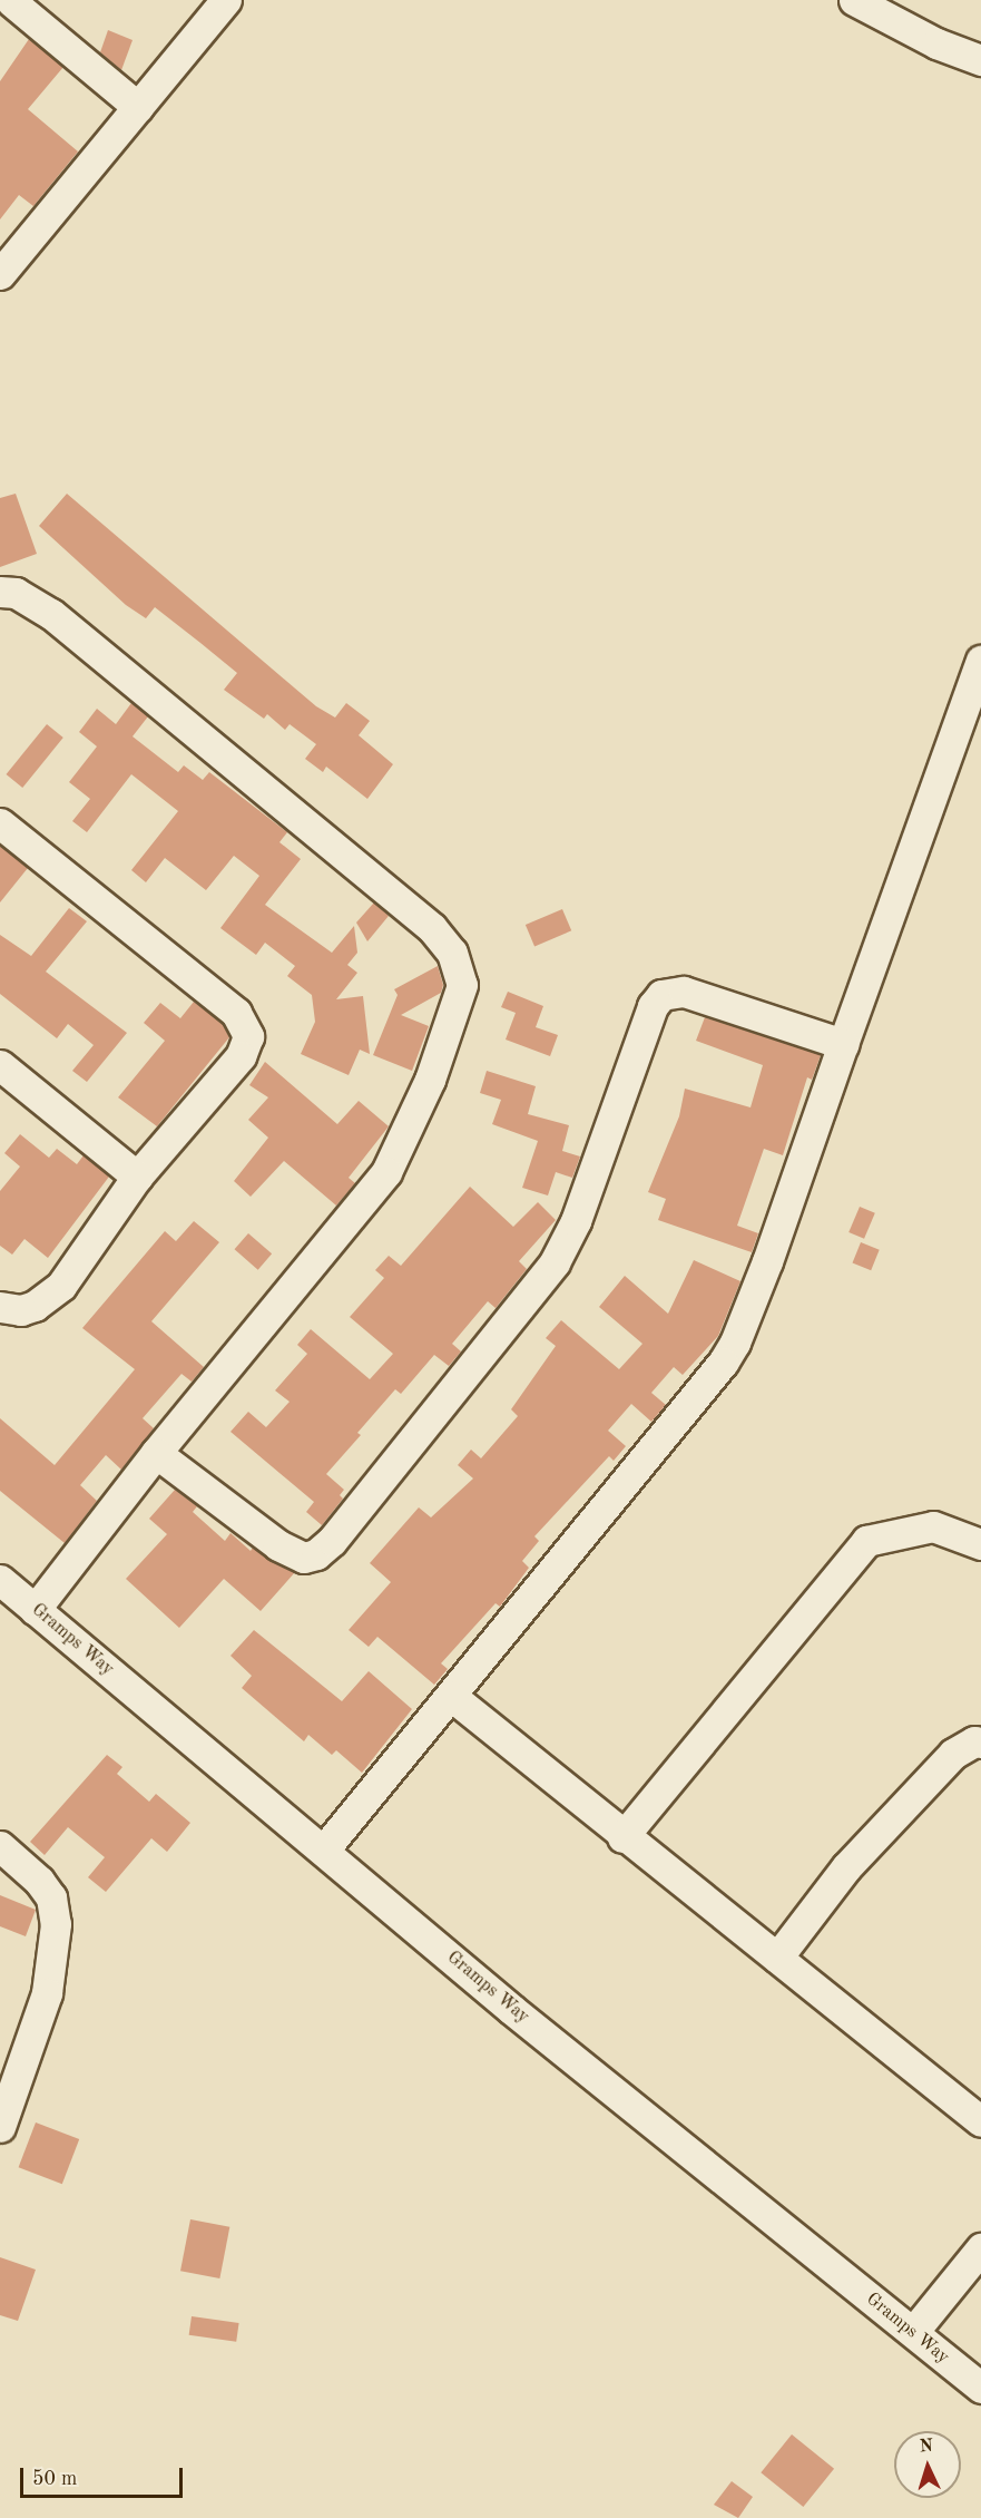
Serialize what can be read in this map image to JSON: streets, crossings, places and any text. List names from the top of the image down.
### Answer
{
  "streets": {
    "street": ["Gramps Way"]
  },
  "scale_bar": "50 m",
  "north": "top"
}
